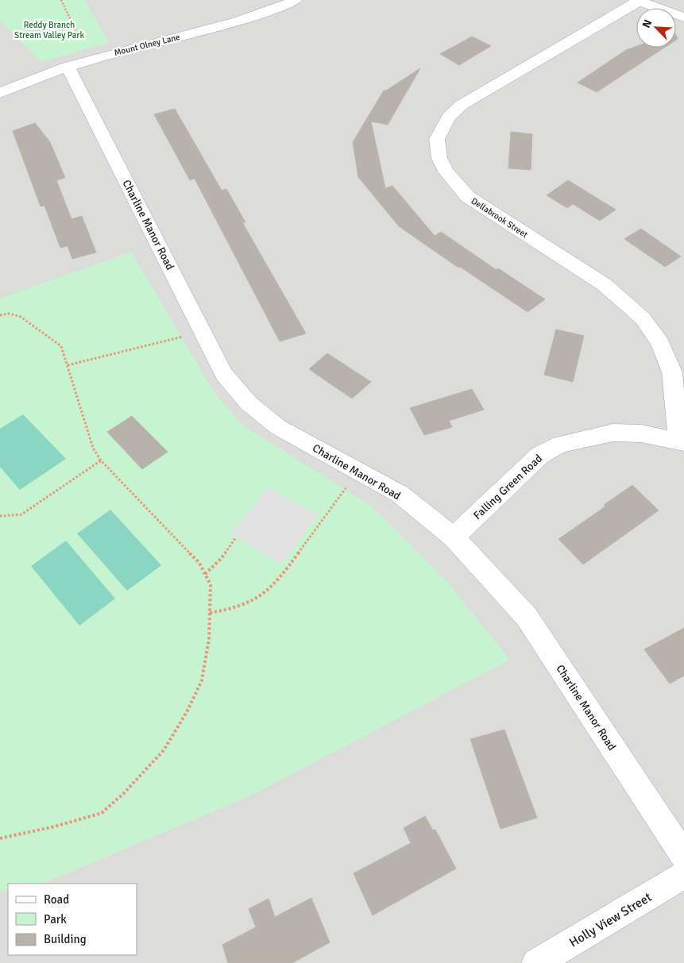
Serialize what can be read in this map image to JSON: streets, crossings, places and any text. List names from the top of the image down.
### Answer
{
  "streets": {
    "street": [
      "Mount Olney Lane",
      "Dellabrook Street",
      "Charline Manor Road",
      "Falling Green Road",
      "Holly View Street"
    ]
  },
  "crossings": [
    ["Mount Olney Lane", "Charline Manor Road"],
    ["Dellabrook Street", "Falling Green Road"],
    ["Charline Manor Road", "Falling Green Road"]
  ],
  "parks": ["Reddy Branch Stream Valley Park"],
  "legend": ["Road", "Park", "Building"],
  "north": "top left"
}
